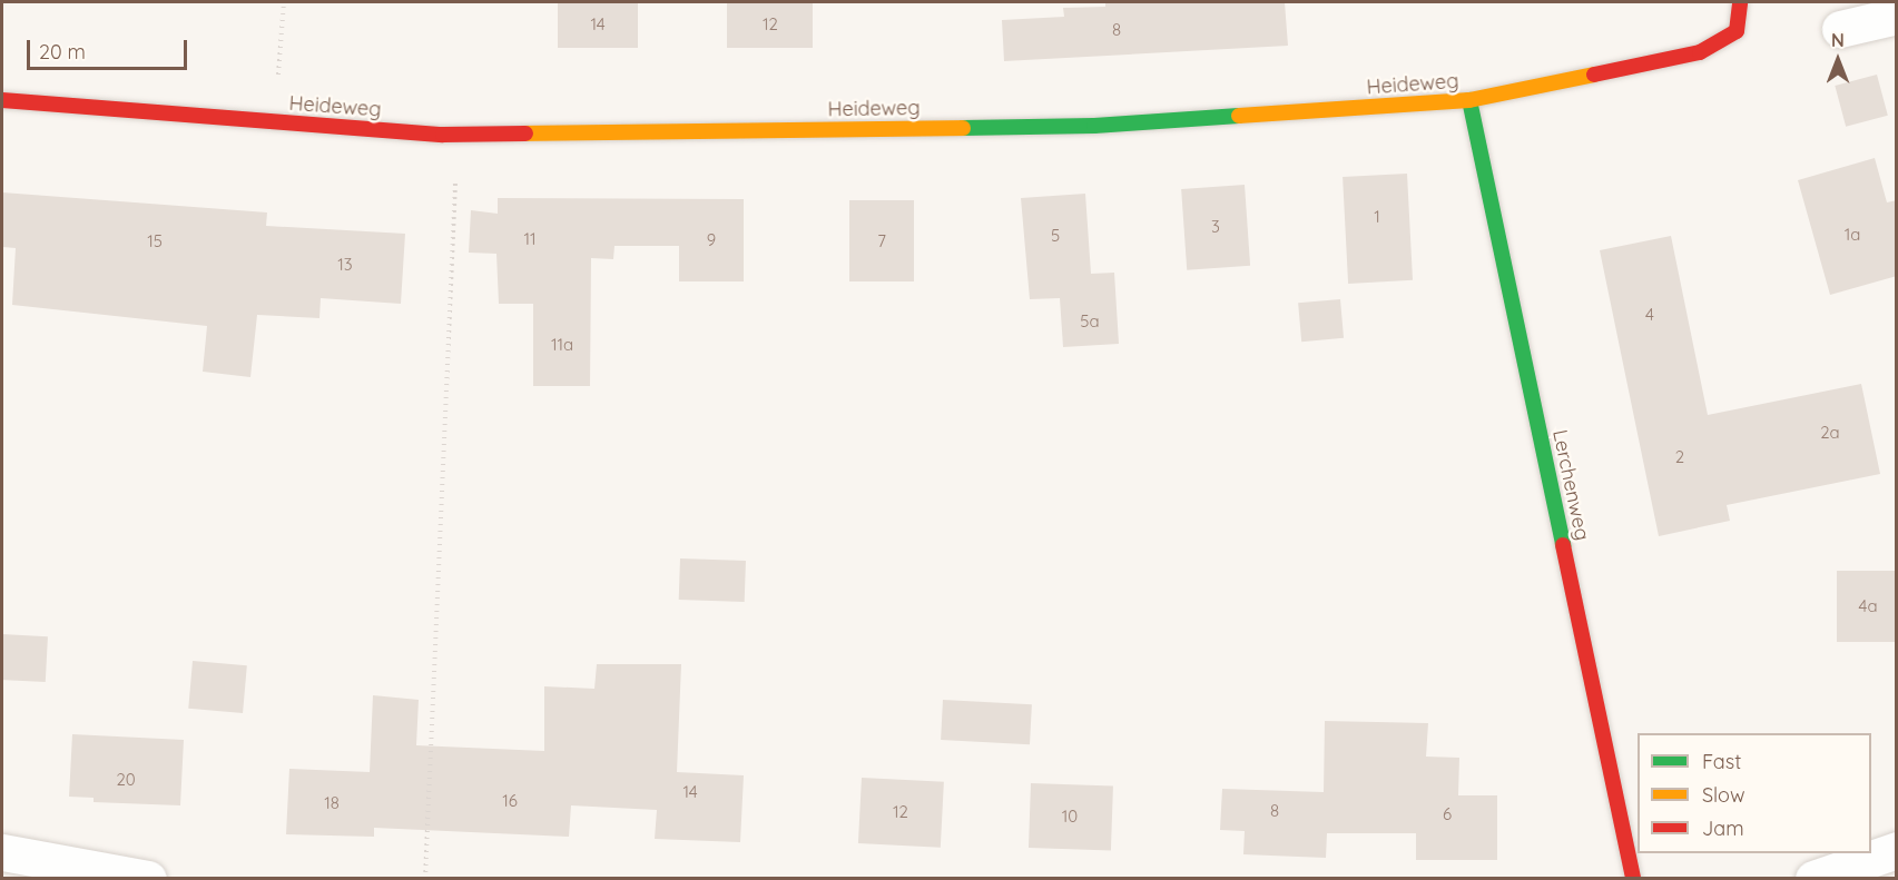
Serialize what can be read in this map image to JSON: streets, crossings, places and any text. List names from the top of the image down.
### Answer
{
  "streets": {
    "street": ["Heideweg", "Lerchenweg"]
  },
  "crossings": [
    ["Heideweg", "Lerchenweg"]
  ],
  "house_numbers": [
    "14",
    "12",
    "8",
    "1",
    "3",
    "1a",
    "5",
    "11",
    "9",
    "15",
    "7",
    "13",
    "4",
    "5a",
    "11a",
    "2a",
    "2",
    "4a",
    "20",
    "14",
    "16",
    "18",
    "8",
    "12",
    "6",
    "10"
  ],
  "legend": ["Fast", "Slow", "Jam"],
  "scale_bar": "20 m",
  "north": "top"
}
